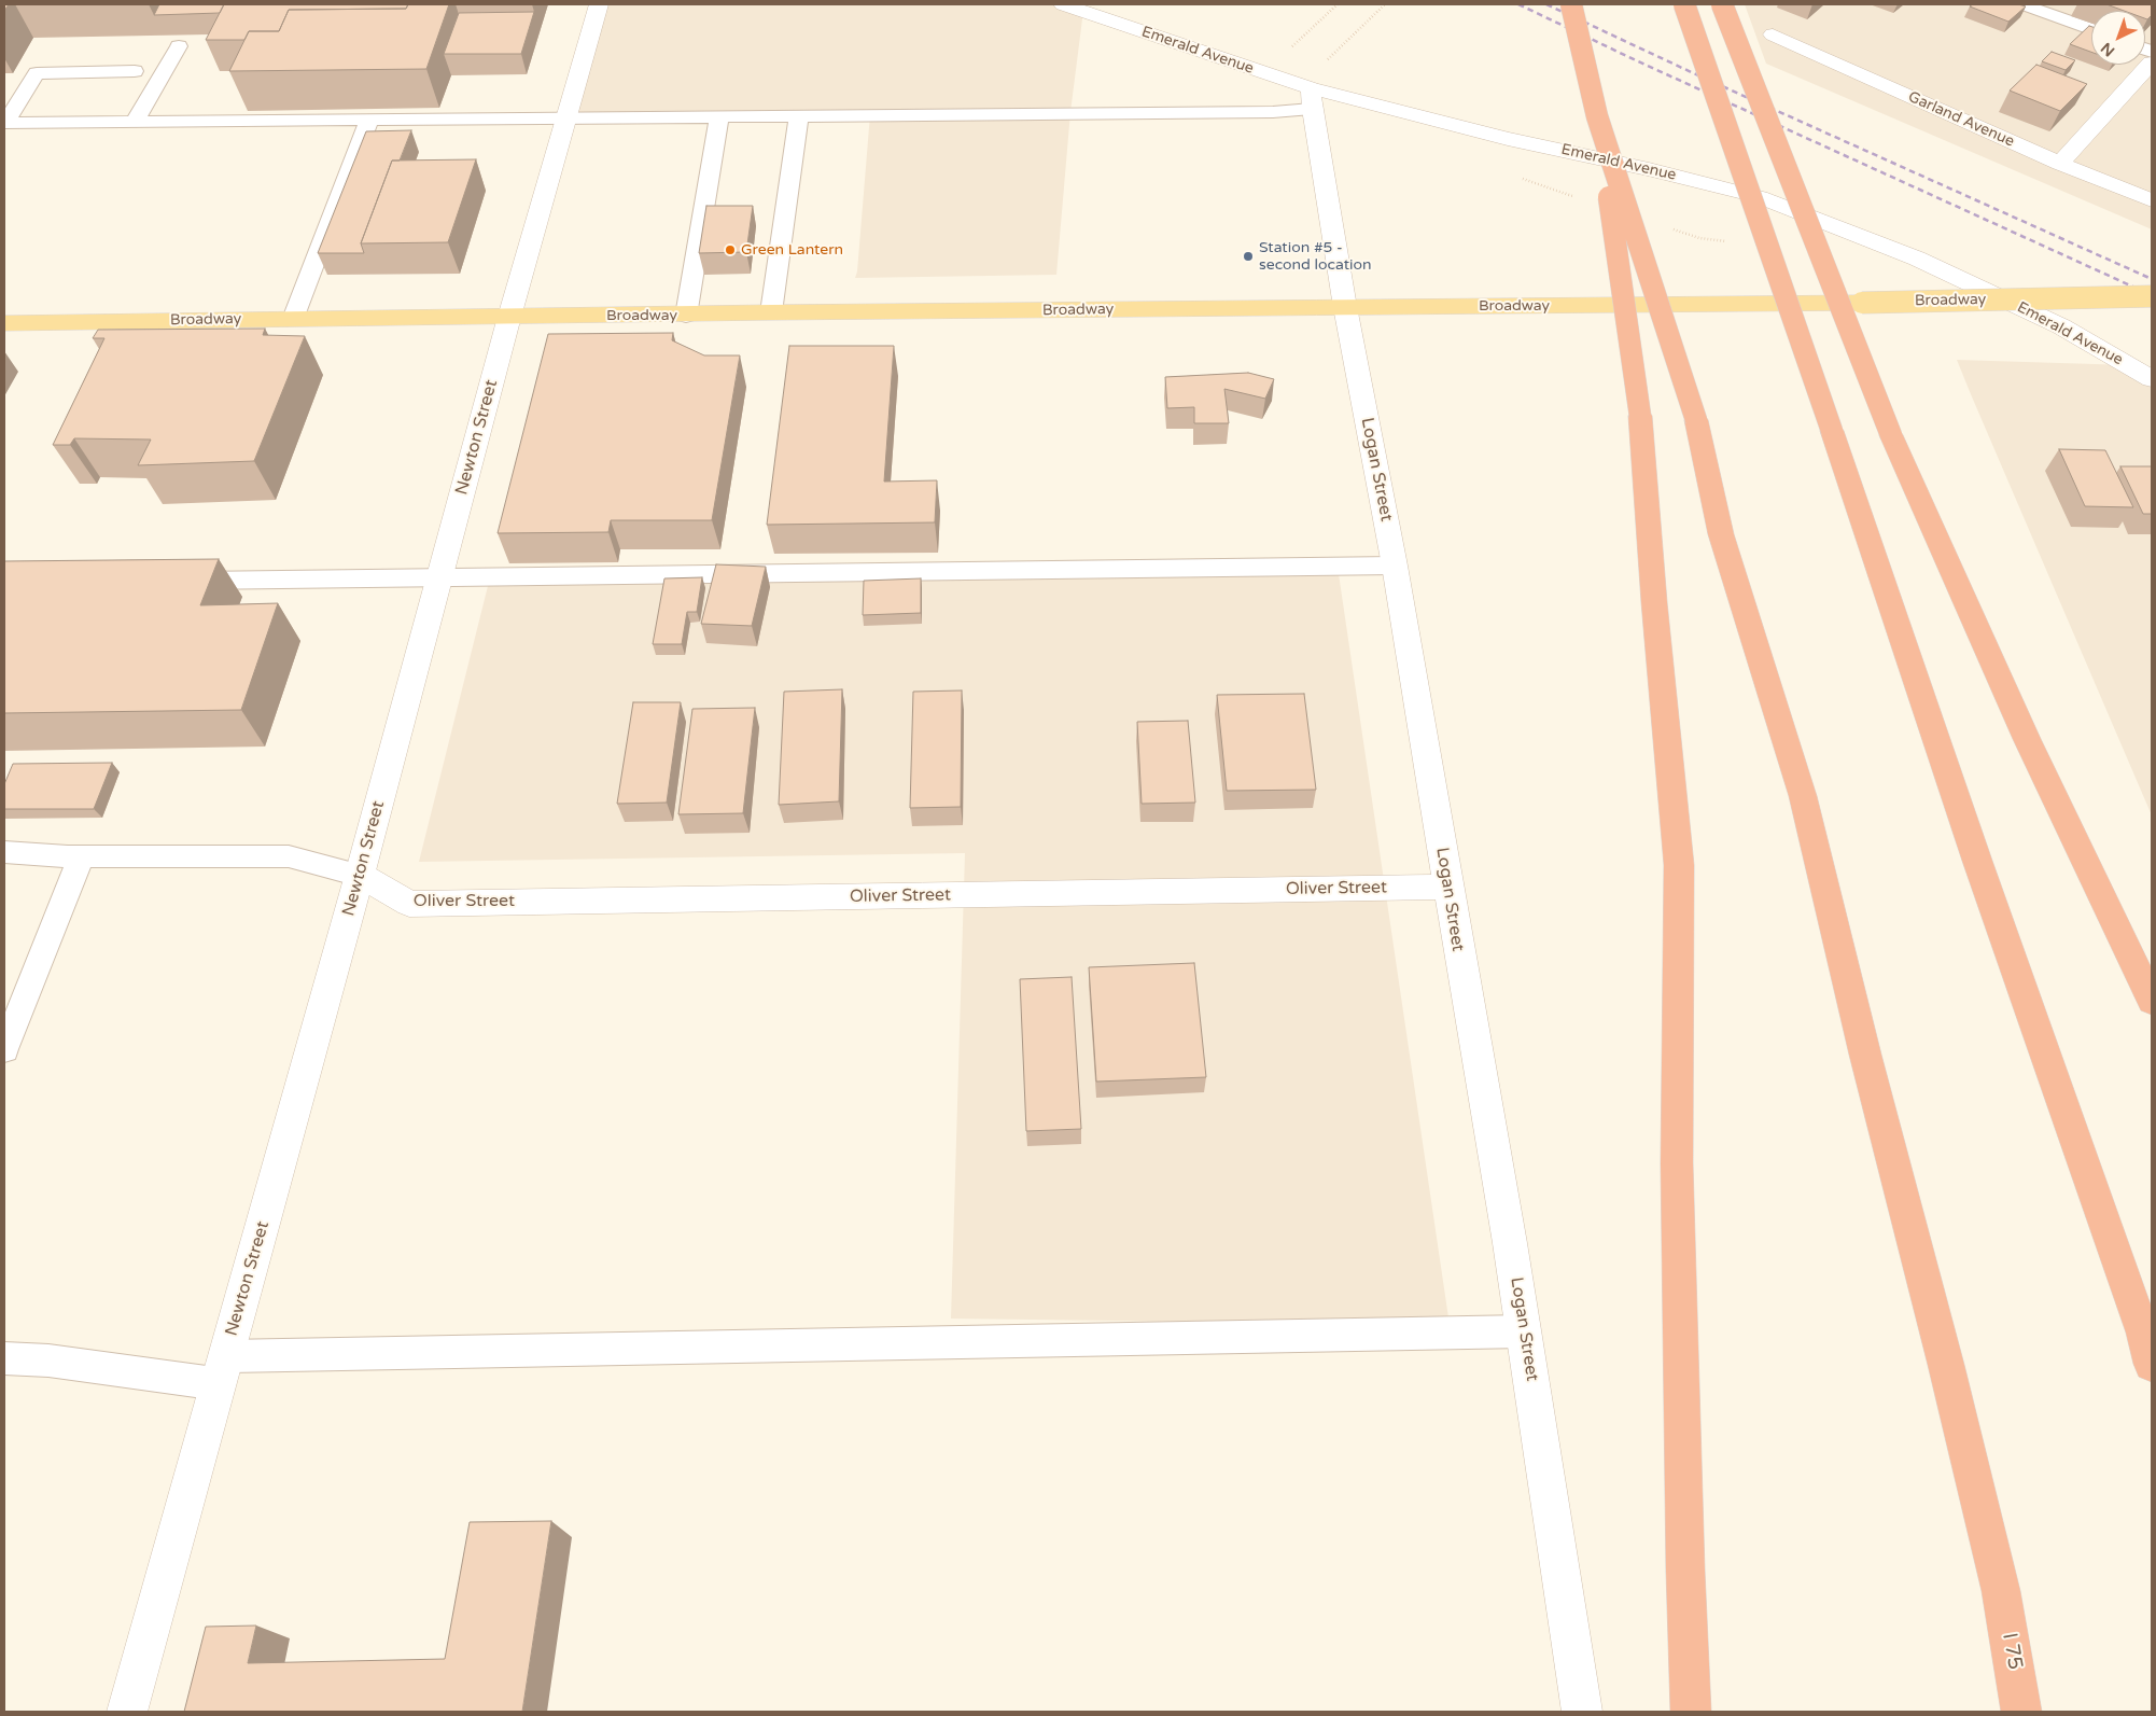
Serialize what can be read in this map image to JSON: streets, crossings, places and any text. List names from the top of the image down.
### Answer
{
  "streets": {
    "highway": ["I 75"],
    "main road": ["Broadway"],
    "street": [
      "Emerald Avenue",
      "Garland Avenue",
      "Newton Street",
      "Logan Street",
      "Oliver Street"
    ]
  },
  "crossings": [
    ["Emerald Avenue", "Logan Street"],
    ["Broadway", "Newton Street"],
    ["Broadway", "Logan Street"],
    ["Newton Street", "Oliver Street"],
    ["Logan Street", "Oliver Street"]
  ],
  "places": ["Green Lantern", "Station #5 - second location"],
  "north": "bottom left"
}
